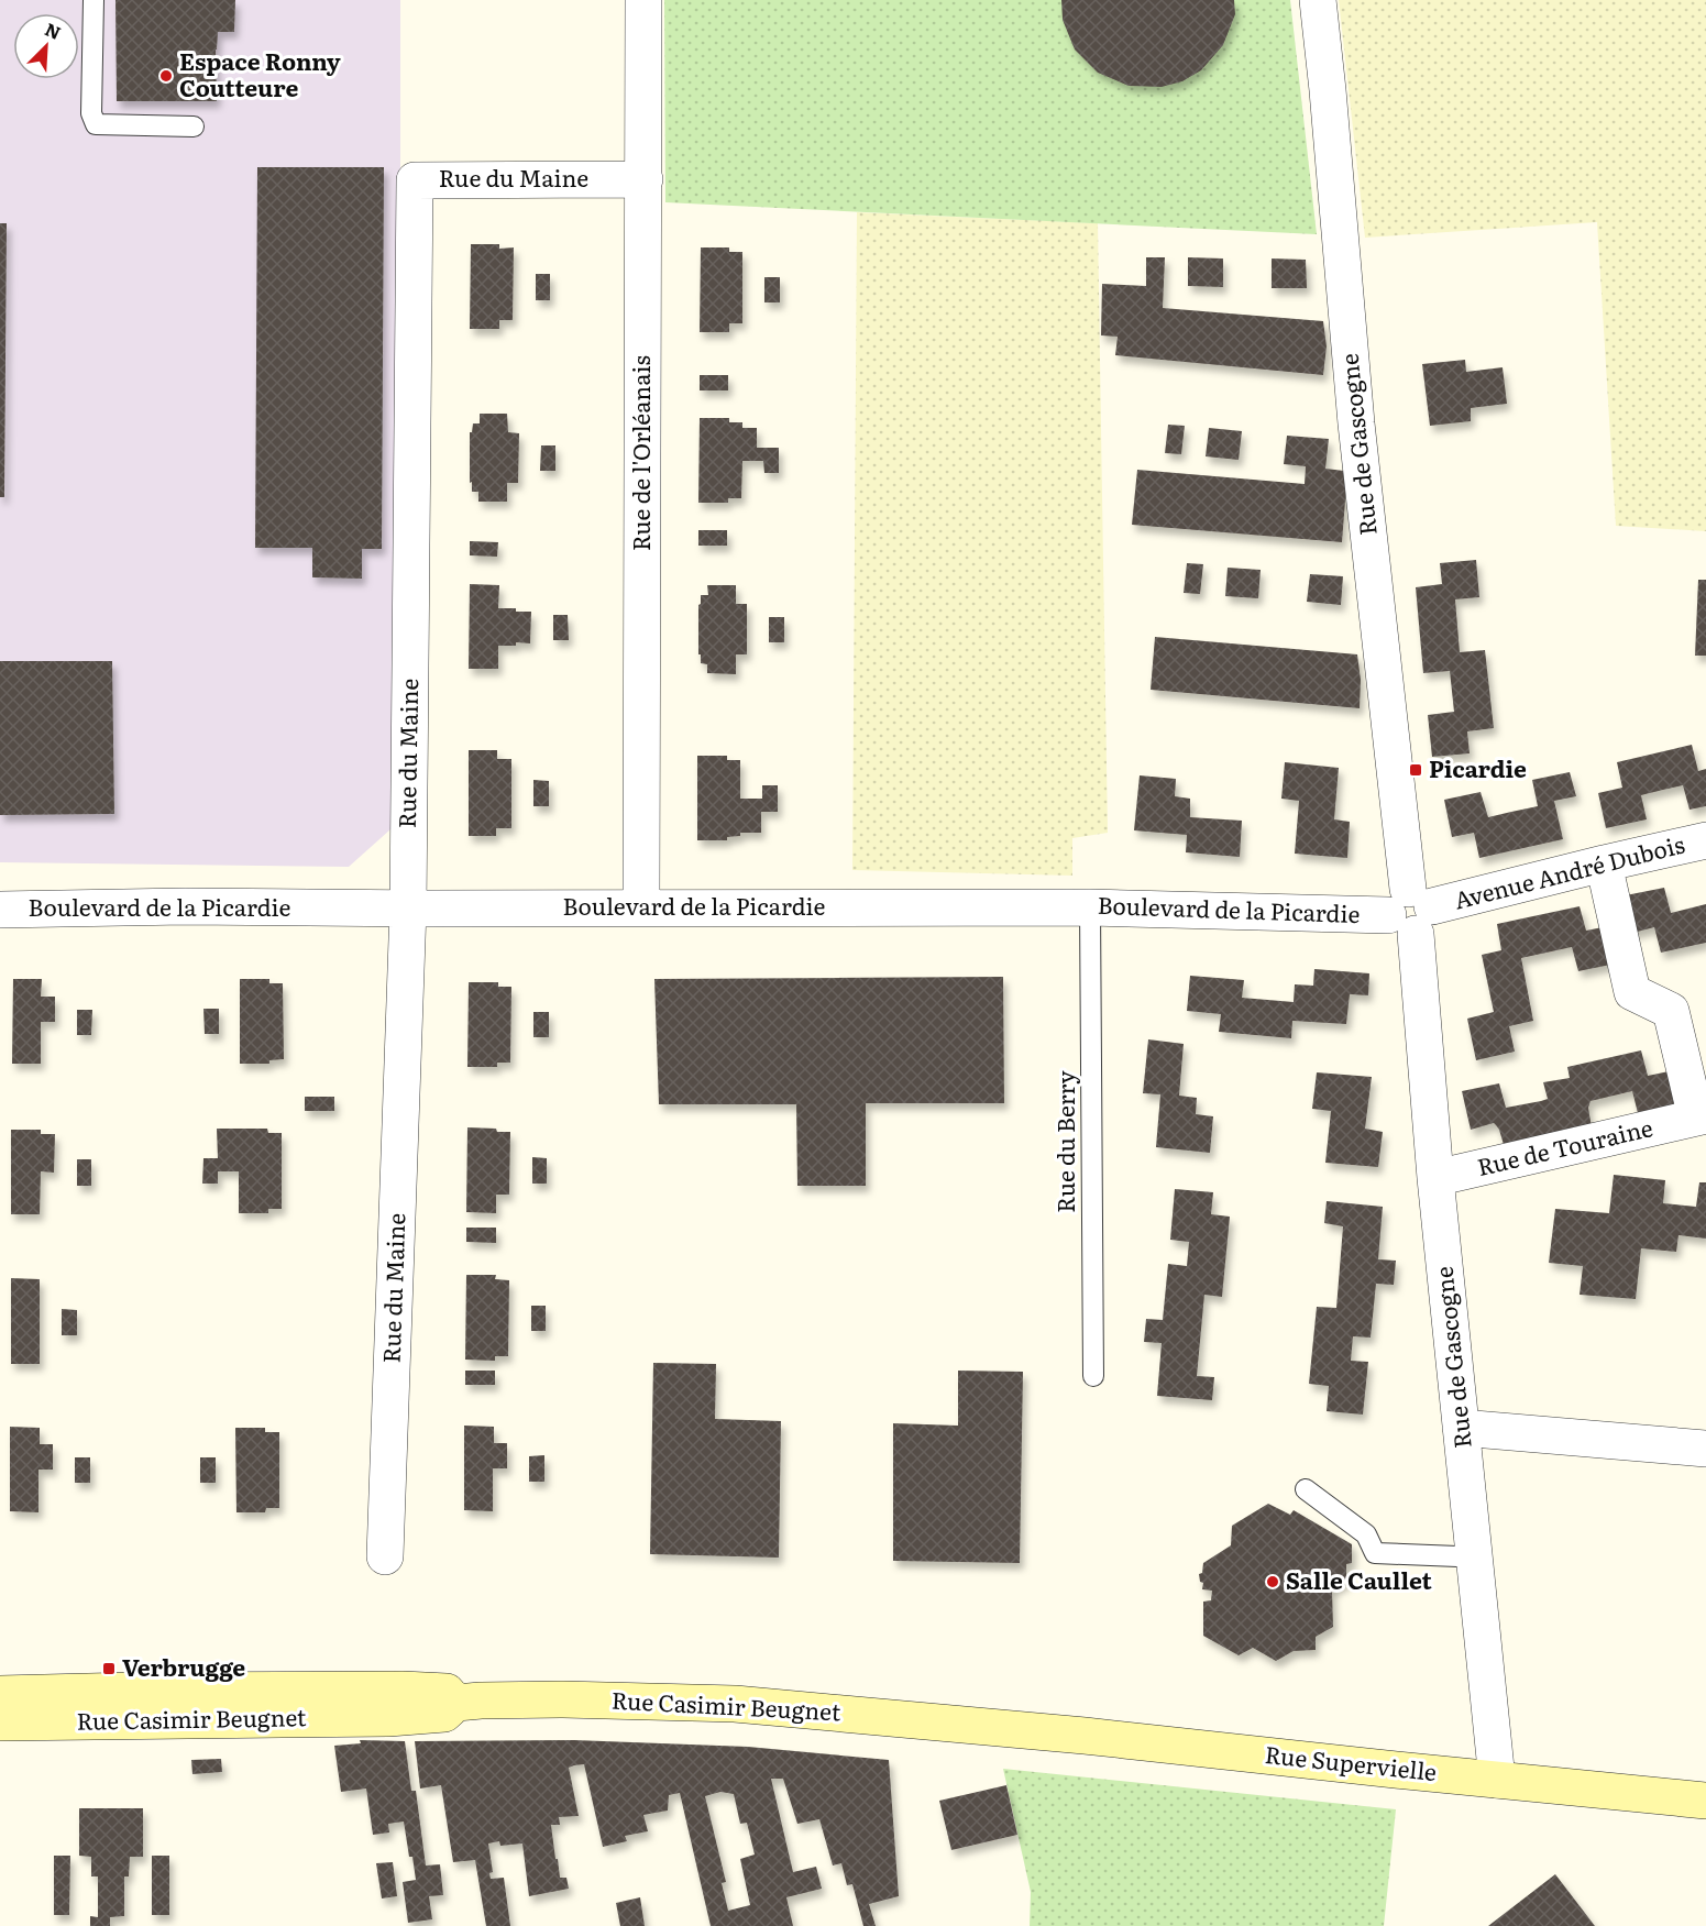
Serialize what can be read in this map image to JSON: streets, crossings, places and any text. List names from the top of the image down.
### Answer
{
  "streets": {
    "main road": ["Rue Casimir Beugnet", "Rue Supervielle"],
    "street": [
      "Rue du Maine",
      "Rue de Gascogne",
      "Rue de l'Orléanais",
      "Avenue André Dubois",
      "Boulevard de la Picardie",
      "Rue de Touraine"
    ],
    "lane": ["Rue du Berry"]
  },
  "crossings": [
    ["Rue du Maine", "Rue de l'Orléanais"],
    ["Rue du Maine", "Boulevard de la Picardie"],
    ["Rue de Gascogne", "Avenue André Dubois"],
    ["Rue de Gascogne", "Boulevard de la Picardie"],
    ["Rue de Gascogne", "Rue de Touraine"],
    ["Rue de Gascogne", "Rue Supervielle"],
    ["Rue de l'Orléanais", "Boulevard de la Picardie"],
    ["Avenue André Dubois", "Boulevard de la Picardie"],
    ["Avenue André Dubois", "Rue de Touraine"],
    ["Boulevard de la Picardie", "Rue du Berry"],
    ["Rue Casimir Beugnet", "Rue Supervielle"]
  ],
  "places": {
    "other": ["Espace Ronny Coutteure", "Salle Caullet"],
    "transit": ["Picardie", "Verbrugge"]
  },
  "north": "top right"
}
